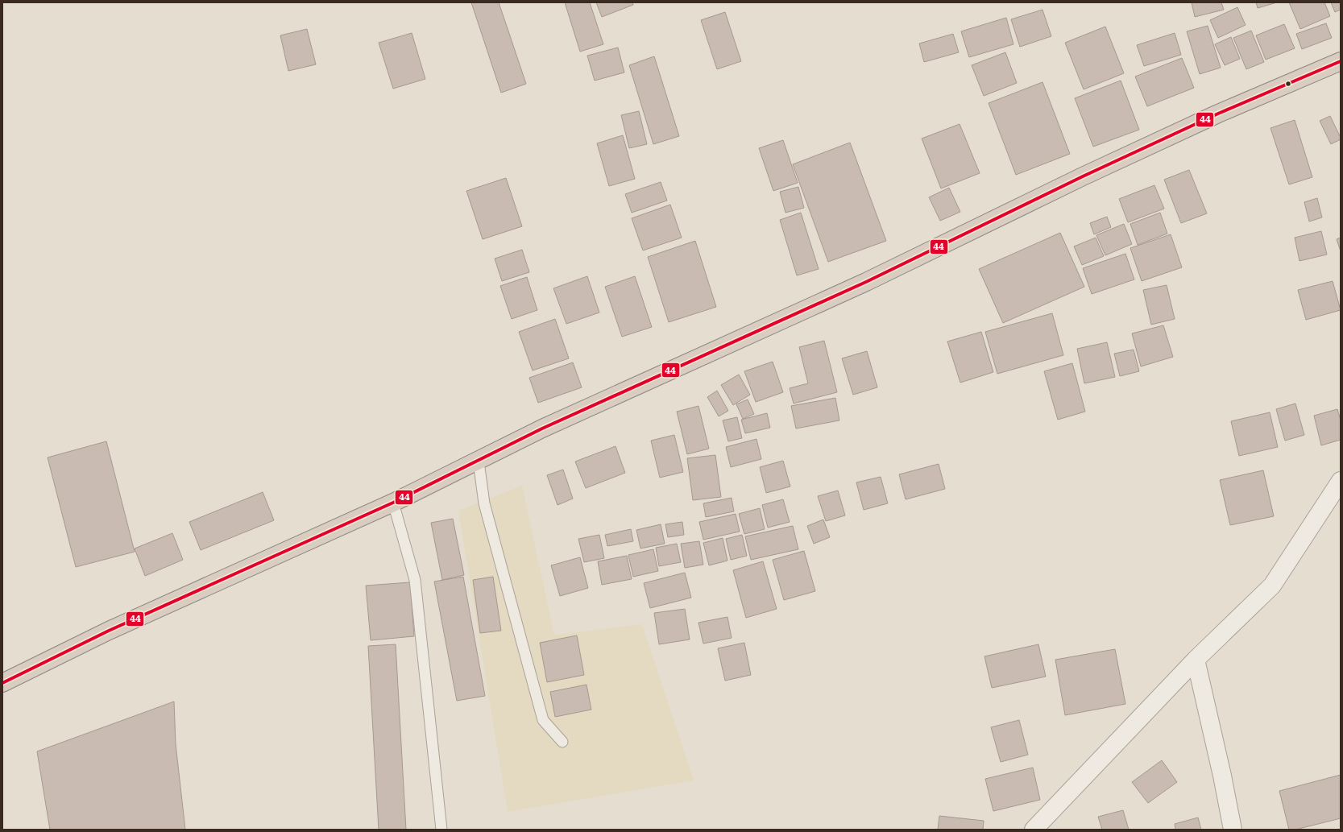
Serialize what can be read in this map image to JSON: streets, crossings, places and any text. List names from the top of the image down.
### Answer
{
  "lines": ["transit line 44"]
}
